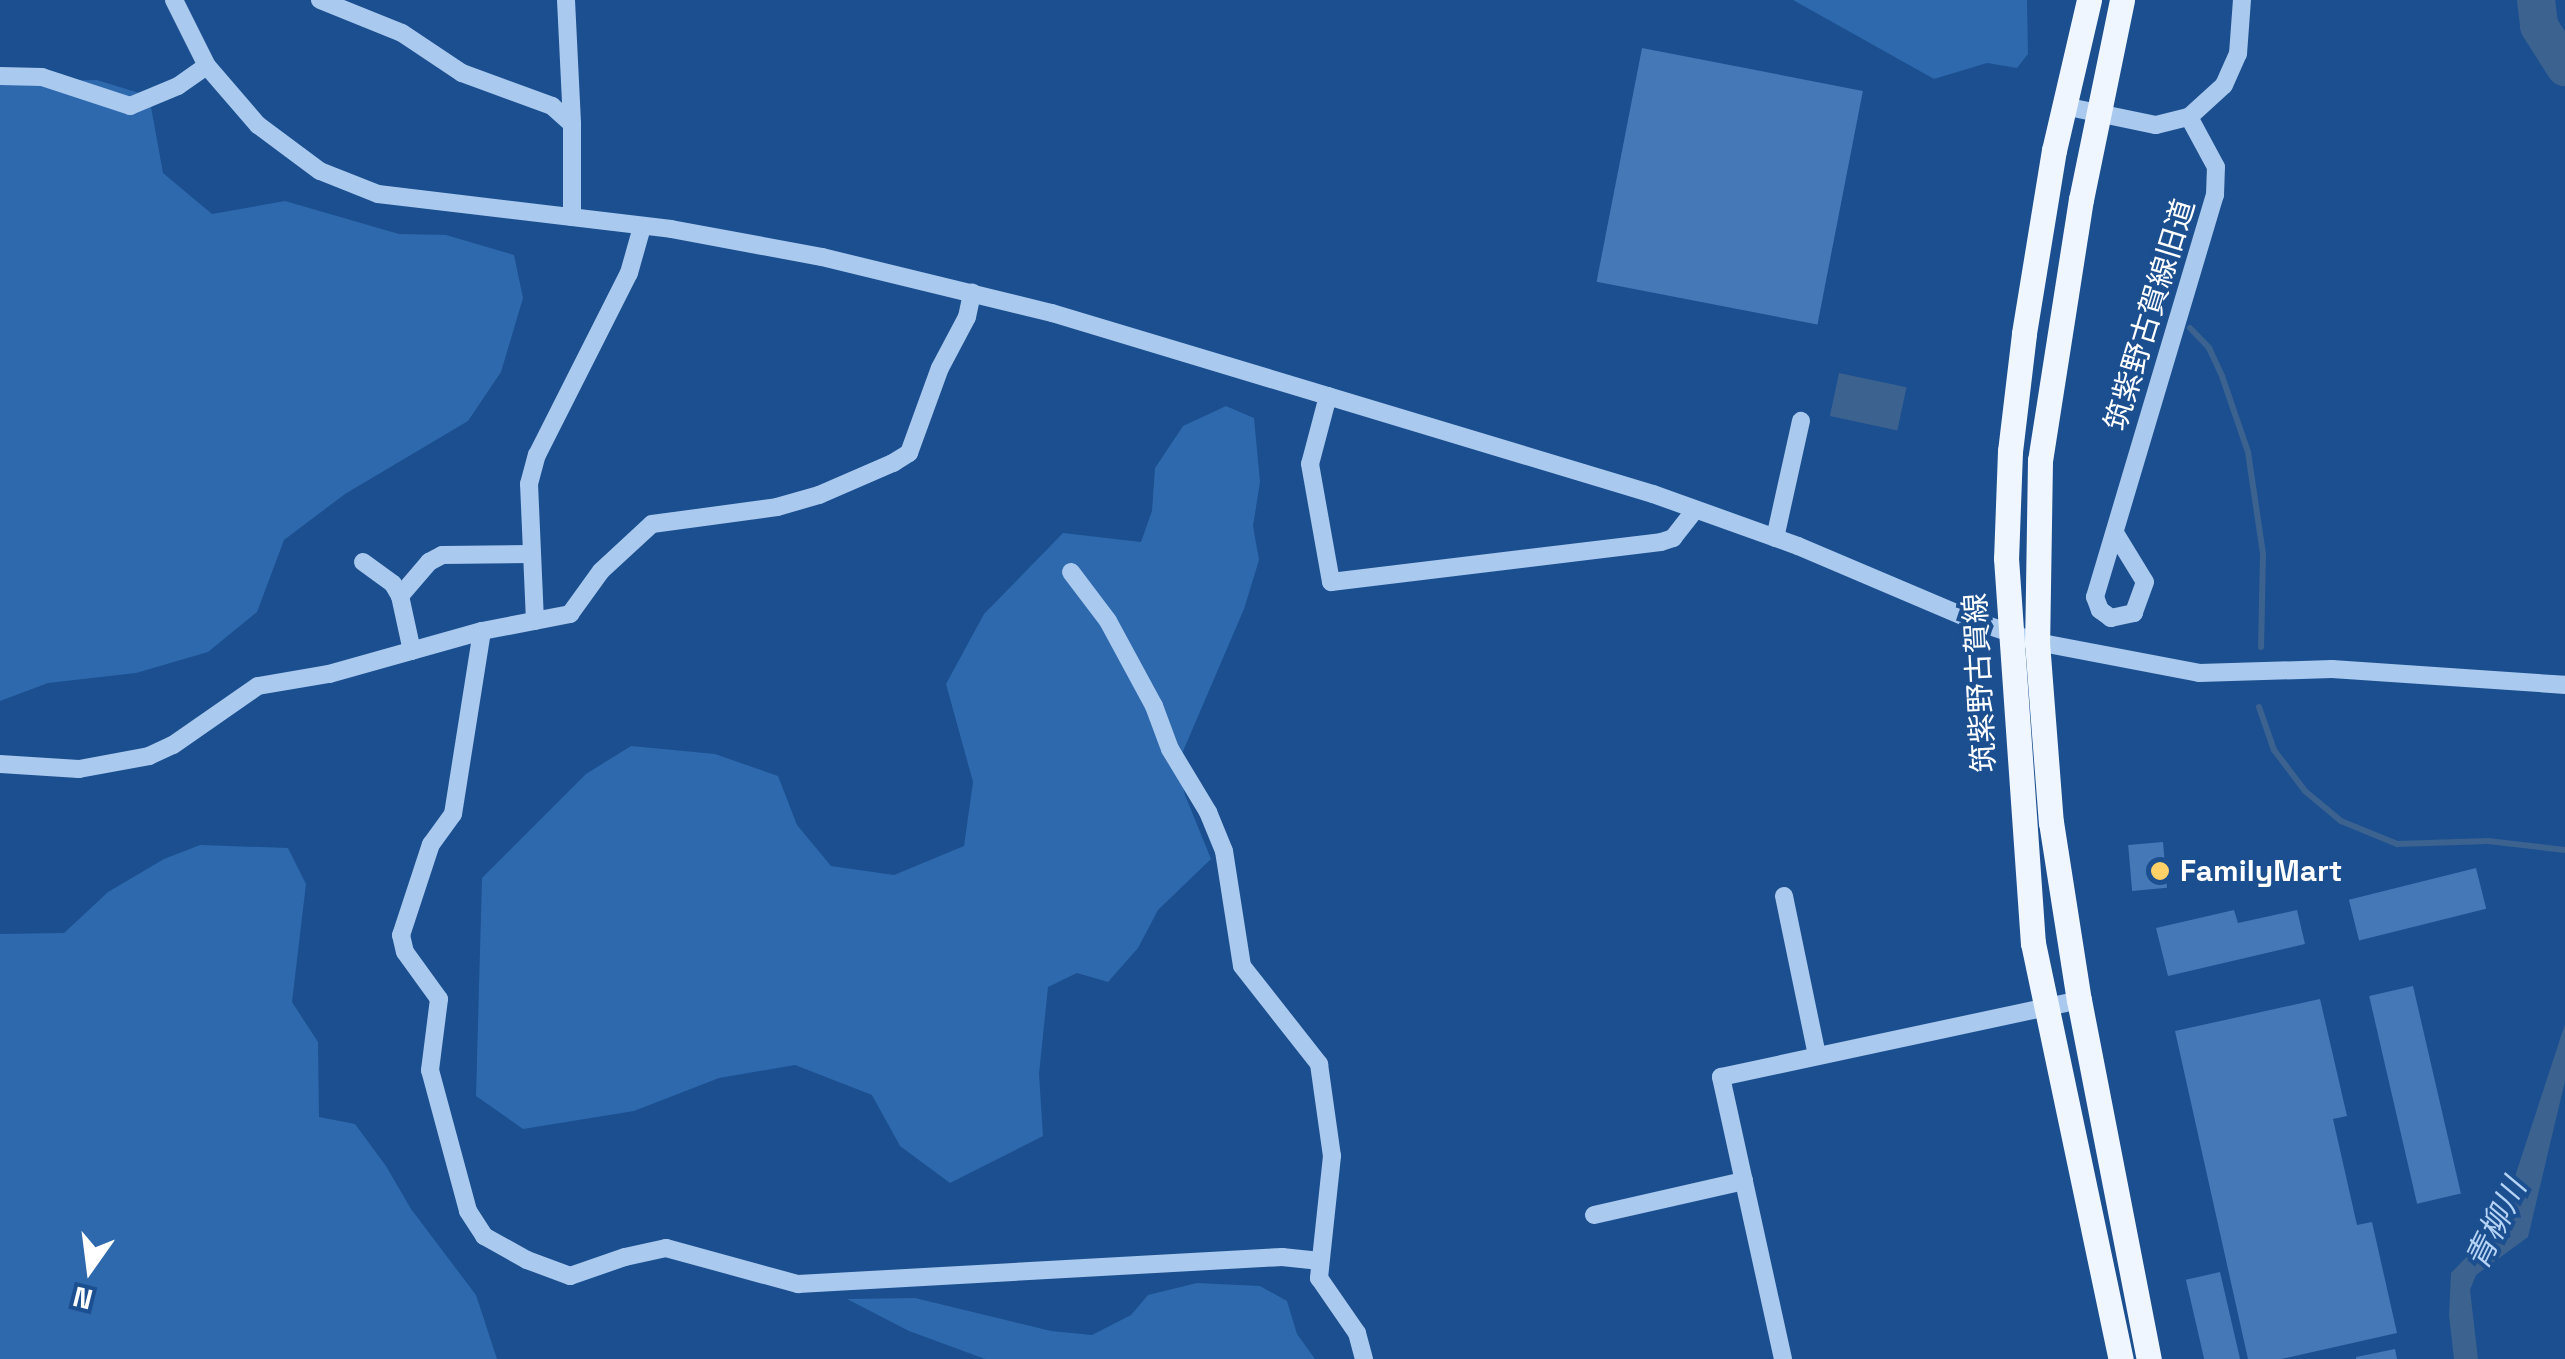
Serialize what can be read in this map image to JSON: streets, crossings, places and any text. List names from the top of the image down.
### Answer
{
  "streets": {
    "main road": ["筑紫野古賀線"],
    "street": ["筑紫野古賀線旧道"]
  },
  "water": ["青柳川"],
  "places": ["FamilyMart"],
  "north": "bottom"
}
